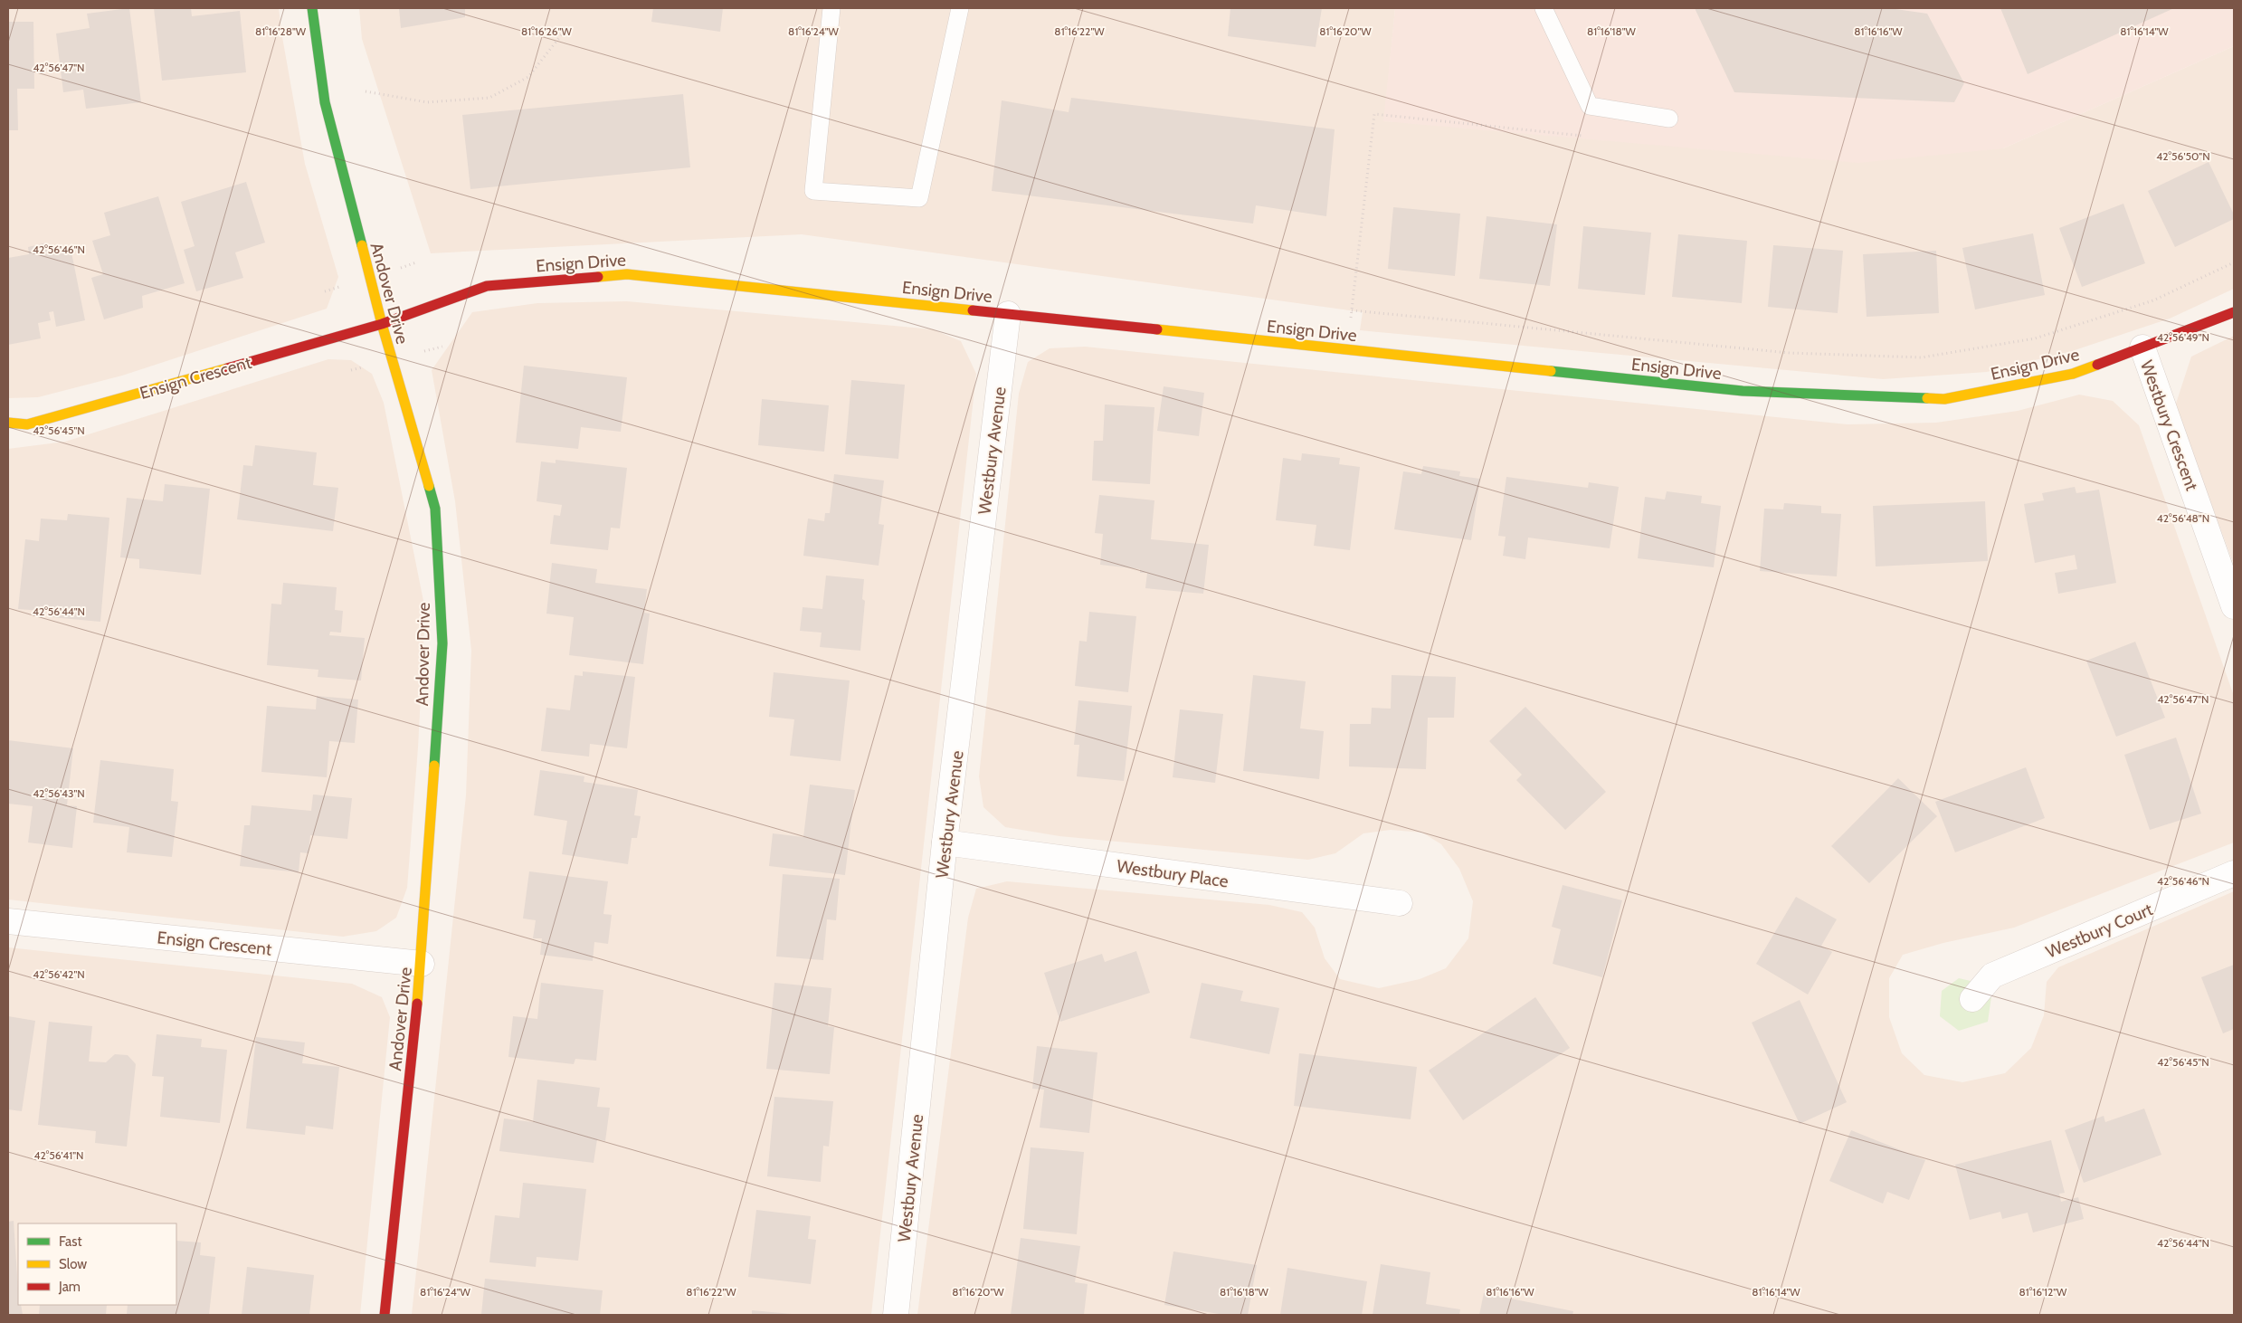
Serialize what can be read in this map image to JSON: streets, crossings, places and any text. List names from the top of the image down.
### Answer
{
  "streets": {
    "street": [
      "Ensign Drive",
      "Andover Drive",
      "Ensign Crescent",
      "Westbury Crescent",
      "Westbury Avenue",
      "Westbury Place",
      "Westbury Court"
    ]
  },
  "crossings": [
    ["Ensign Drive", "Andover Drive"],
    ["Ensign Drive", "Ensign Crescent"],
    ["Ensign Drive", "Westbury Crescent"],
    ["Ensign Drive", "Westbury Avenue"],
    ["Andover Drive", "Ensign Crescent"],
    ["Westbury Avenue", "Westbury Place"]
  ],
  "legend": ["Fast", "Slow", "Jam"],
  "coordinates": [
    "81°16'28\"W",
    "81°16'26\"W",
    "81°16'24\"W",
    "81°16'22\"W",
    "81°16'20\"W",
    "81°16'18\"W",
    "81°16'16\"W",
    "81°16'14\"W",
    "42°56'47\"N",
    "42°56'50\"N",
    "42°56'46\"N",
    "42°56'49\"N",
    "42°56'45\"N",
    "42°56'48\"N",
    "42°56'44\"N",
    "42°56'43\"N",
    "42°56'42\"N",
    "42°56'41\"N",
    "81°16'12\"W"
  ]
}
